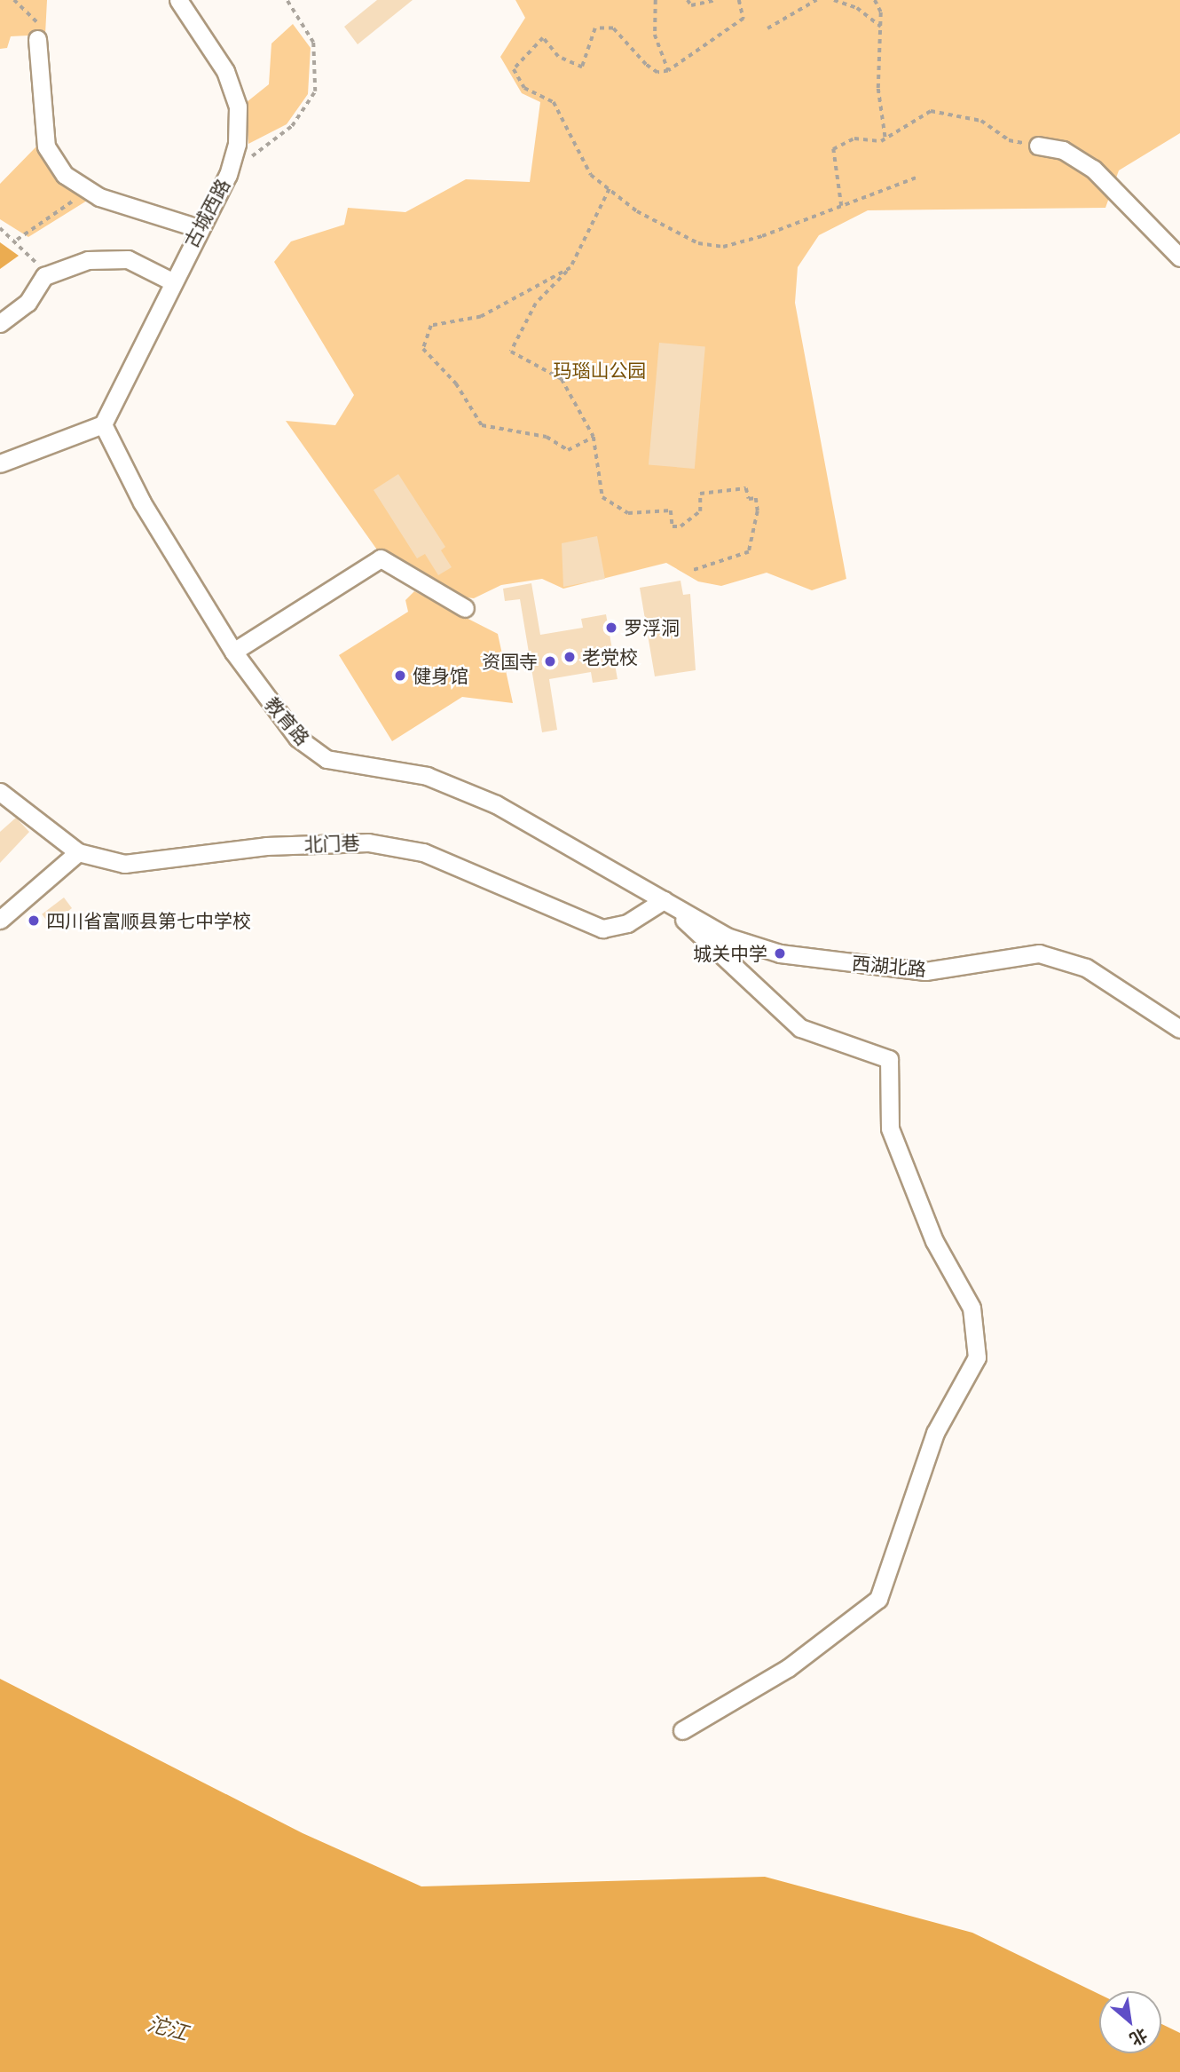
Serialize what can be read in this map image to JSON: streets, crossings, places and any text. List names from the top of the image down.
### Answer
{
  "streets": {
    "street": [
      "古城西路",
      "教育路",
      "北门巷",
      "西湖北路"
    ]
  },
  "crossings": [
    ["古城西路", "教育路"],
    ["教育路", "北门巷"],
    ["教育路", "西湖北路"],
    ["北门巷", "西湖北路"]
  ],
  "water": ["沱江"],
  "parks": ["玛瑙山公园"],
  "places": [
    "罗浮洞",
    "老党校",
    "资国寺",
    "健身馆",
    "四川省富顺县第七中学校",
    "城关中学"
  ],
  "north": "bottom right"
}
